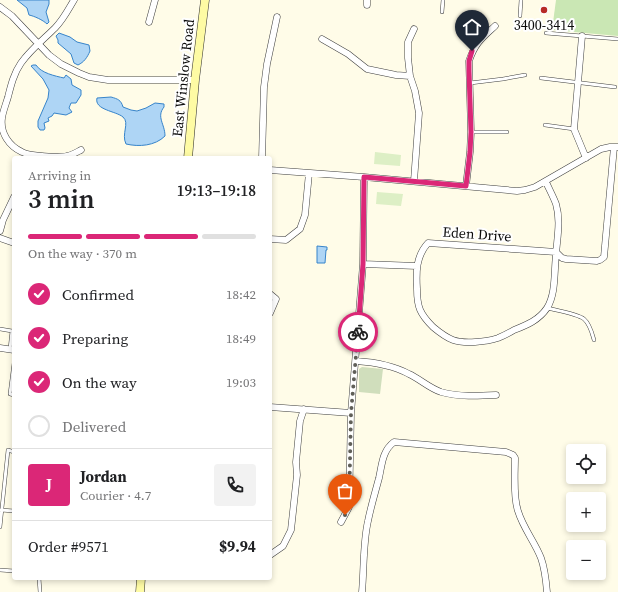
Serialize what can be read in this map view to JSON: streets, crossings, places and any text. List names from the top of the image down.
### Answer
{
  "streets": {
    "main road": ["East Winslow Road"],
    "street": ["Eden Drive"]
  },
  "places": ["3400-3414"],
  "page": {
    "heading": ["3 min", "Arriving in", "19:13–19:18"],
    "panel": [
      "Jordan",
      "Courier · 4.7",
      "Order #9571",
      "$9.94"
    ],
    "bar": "On the way · 370 m",
    "list": [
      ["Confirmed", "18:42"],
      ["Preparing", "18:49"],
      ["On the way", "19:03"],
      "Delivered"
    ],
    "map_buttons": ["+", "−"],
    "round": "J"
  }
}
